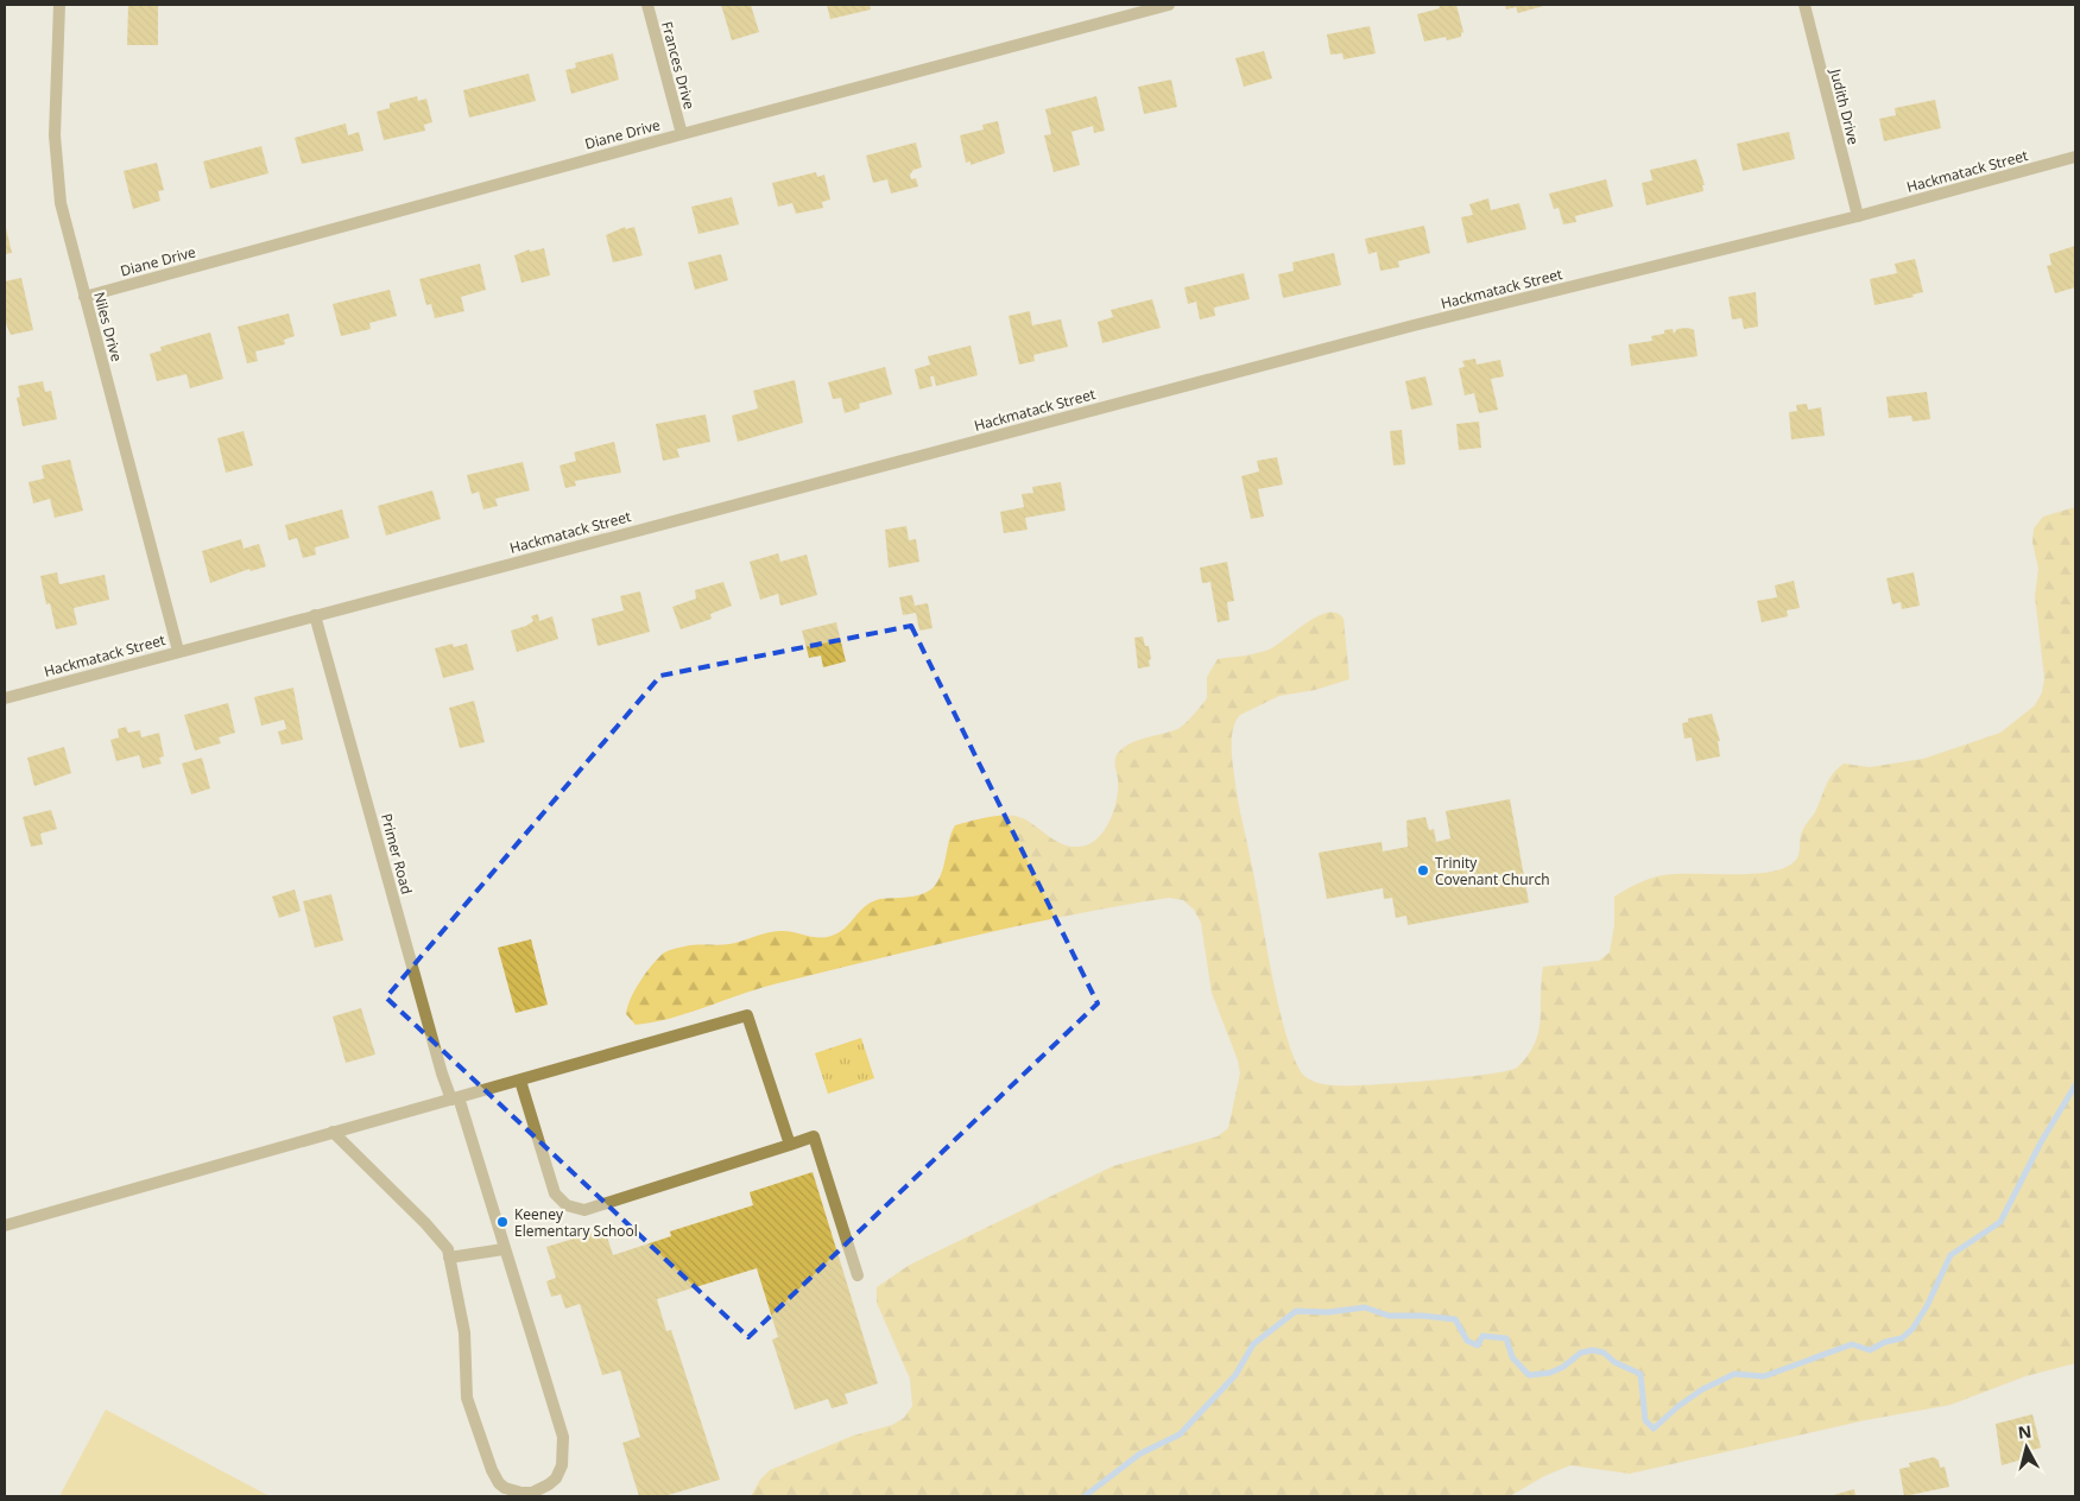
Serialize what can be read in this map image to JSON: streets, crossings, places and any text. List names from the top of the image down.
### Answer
{
  "streets": {
    "street": [
      "Frances Drive",
      "Judith Drive",
      "Diane Drive",
      "Hackmatack Street",
      "Niles Drive",
      "Primer Road"
    ]
  },
  "crossings": [
    ["Frances Drive", "Diane Drive"],
    ["Judith Drive", "Hackmatack Street"],
    ["Diane Drive", "Niles Drive"],
    ["Hackmatack Street", "Niles Drive"],
    ["Hackmatack Street", "Primer Road"]
  ],
  "places": ["Trinity Covenant Church", "Keeney Elementary School"],
  "north": "top"
}
